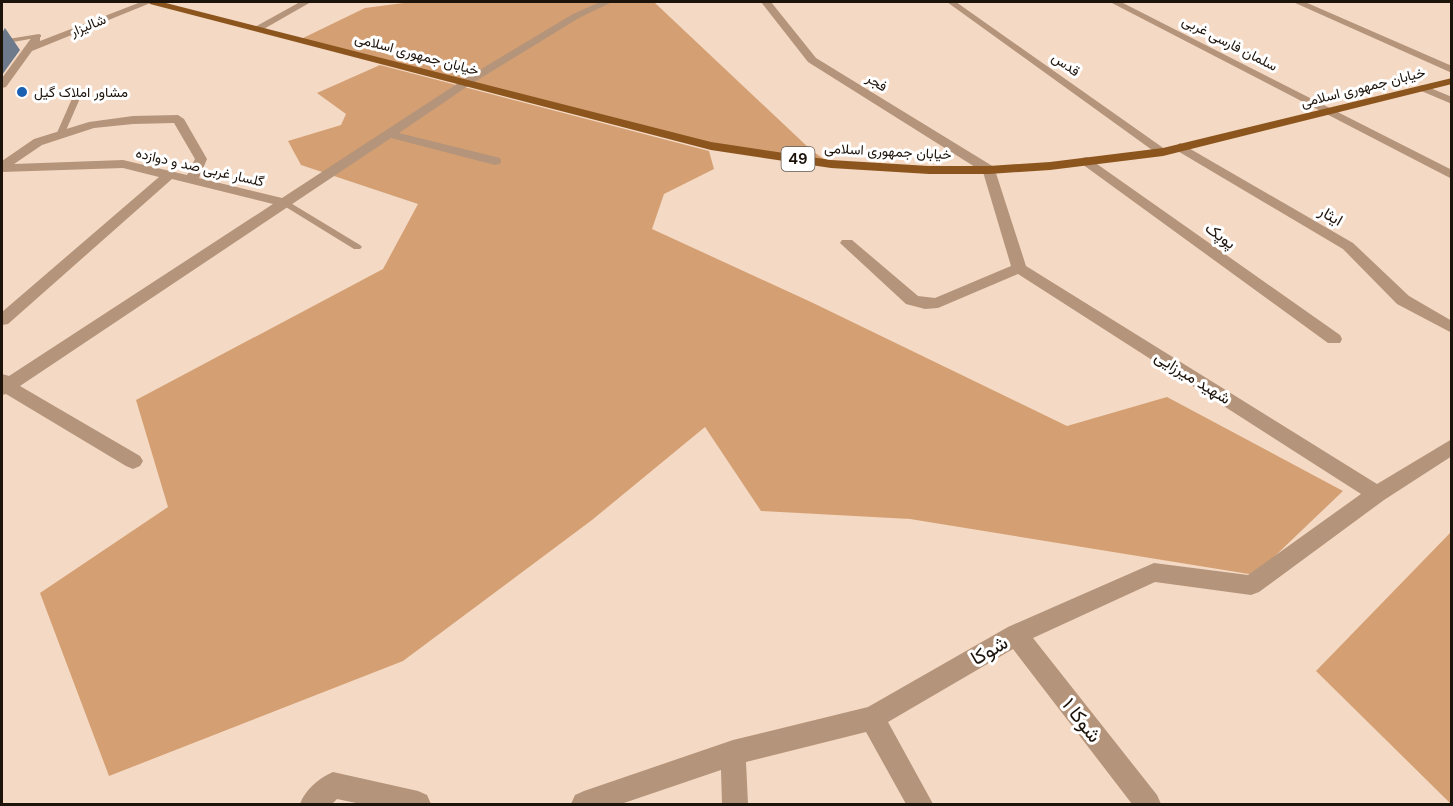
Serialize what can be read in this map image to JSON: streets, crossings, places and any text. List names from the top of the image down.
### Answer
{
  "streets": {
    "main road": ["خیابان جمهوری اسلامی", "49"],
    "street": [
      "شالیزار",
      "سلمان فارسی غربی",
      "قدس",
      "فجر",
      "گلسار غربی صد و دوازده",
      "ایثار",
      "پوپک",
      "شهید میرزایی",
      "شوکا",
      "شوکا ۱"
    ]
  },
  "crossings": [
    ["سلمان فارسی غربی", "خیابان جمهوری اسلامی"],
    ["خیابان جمهوری اسلامی", "قدس"],
    ["خیابان جمهوری اسلامی", "فجر"],
    ["خیابان جمهوری اسلامی", "ایثار"],
    ["خیابان جمهوری اسلامی", "پوپک"],
    ["شهید میرزایی", "شوکا"],
    ["شوکا", "شوکا ۱"]
  ],
  "places": ["مشاور املاک گیل"]
}
